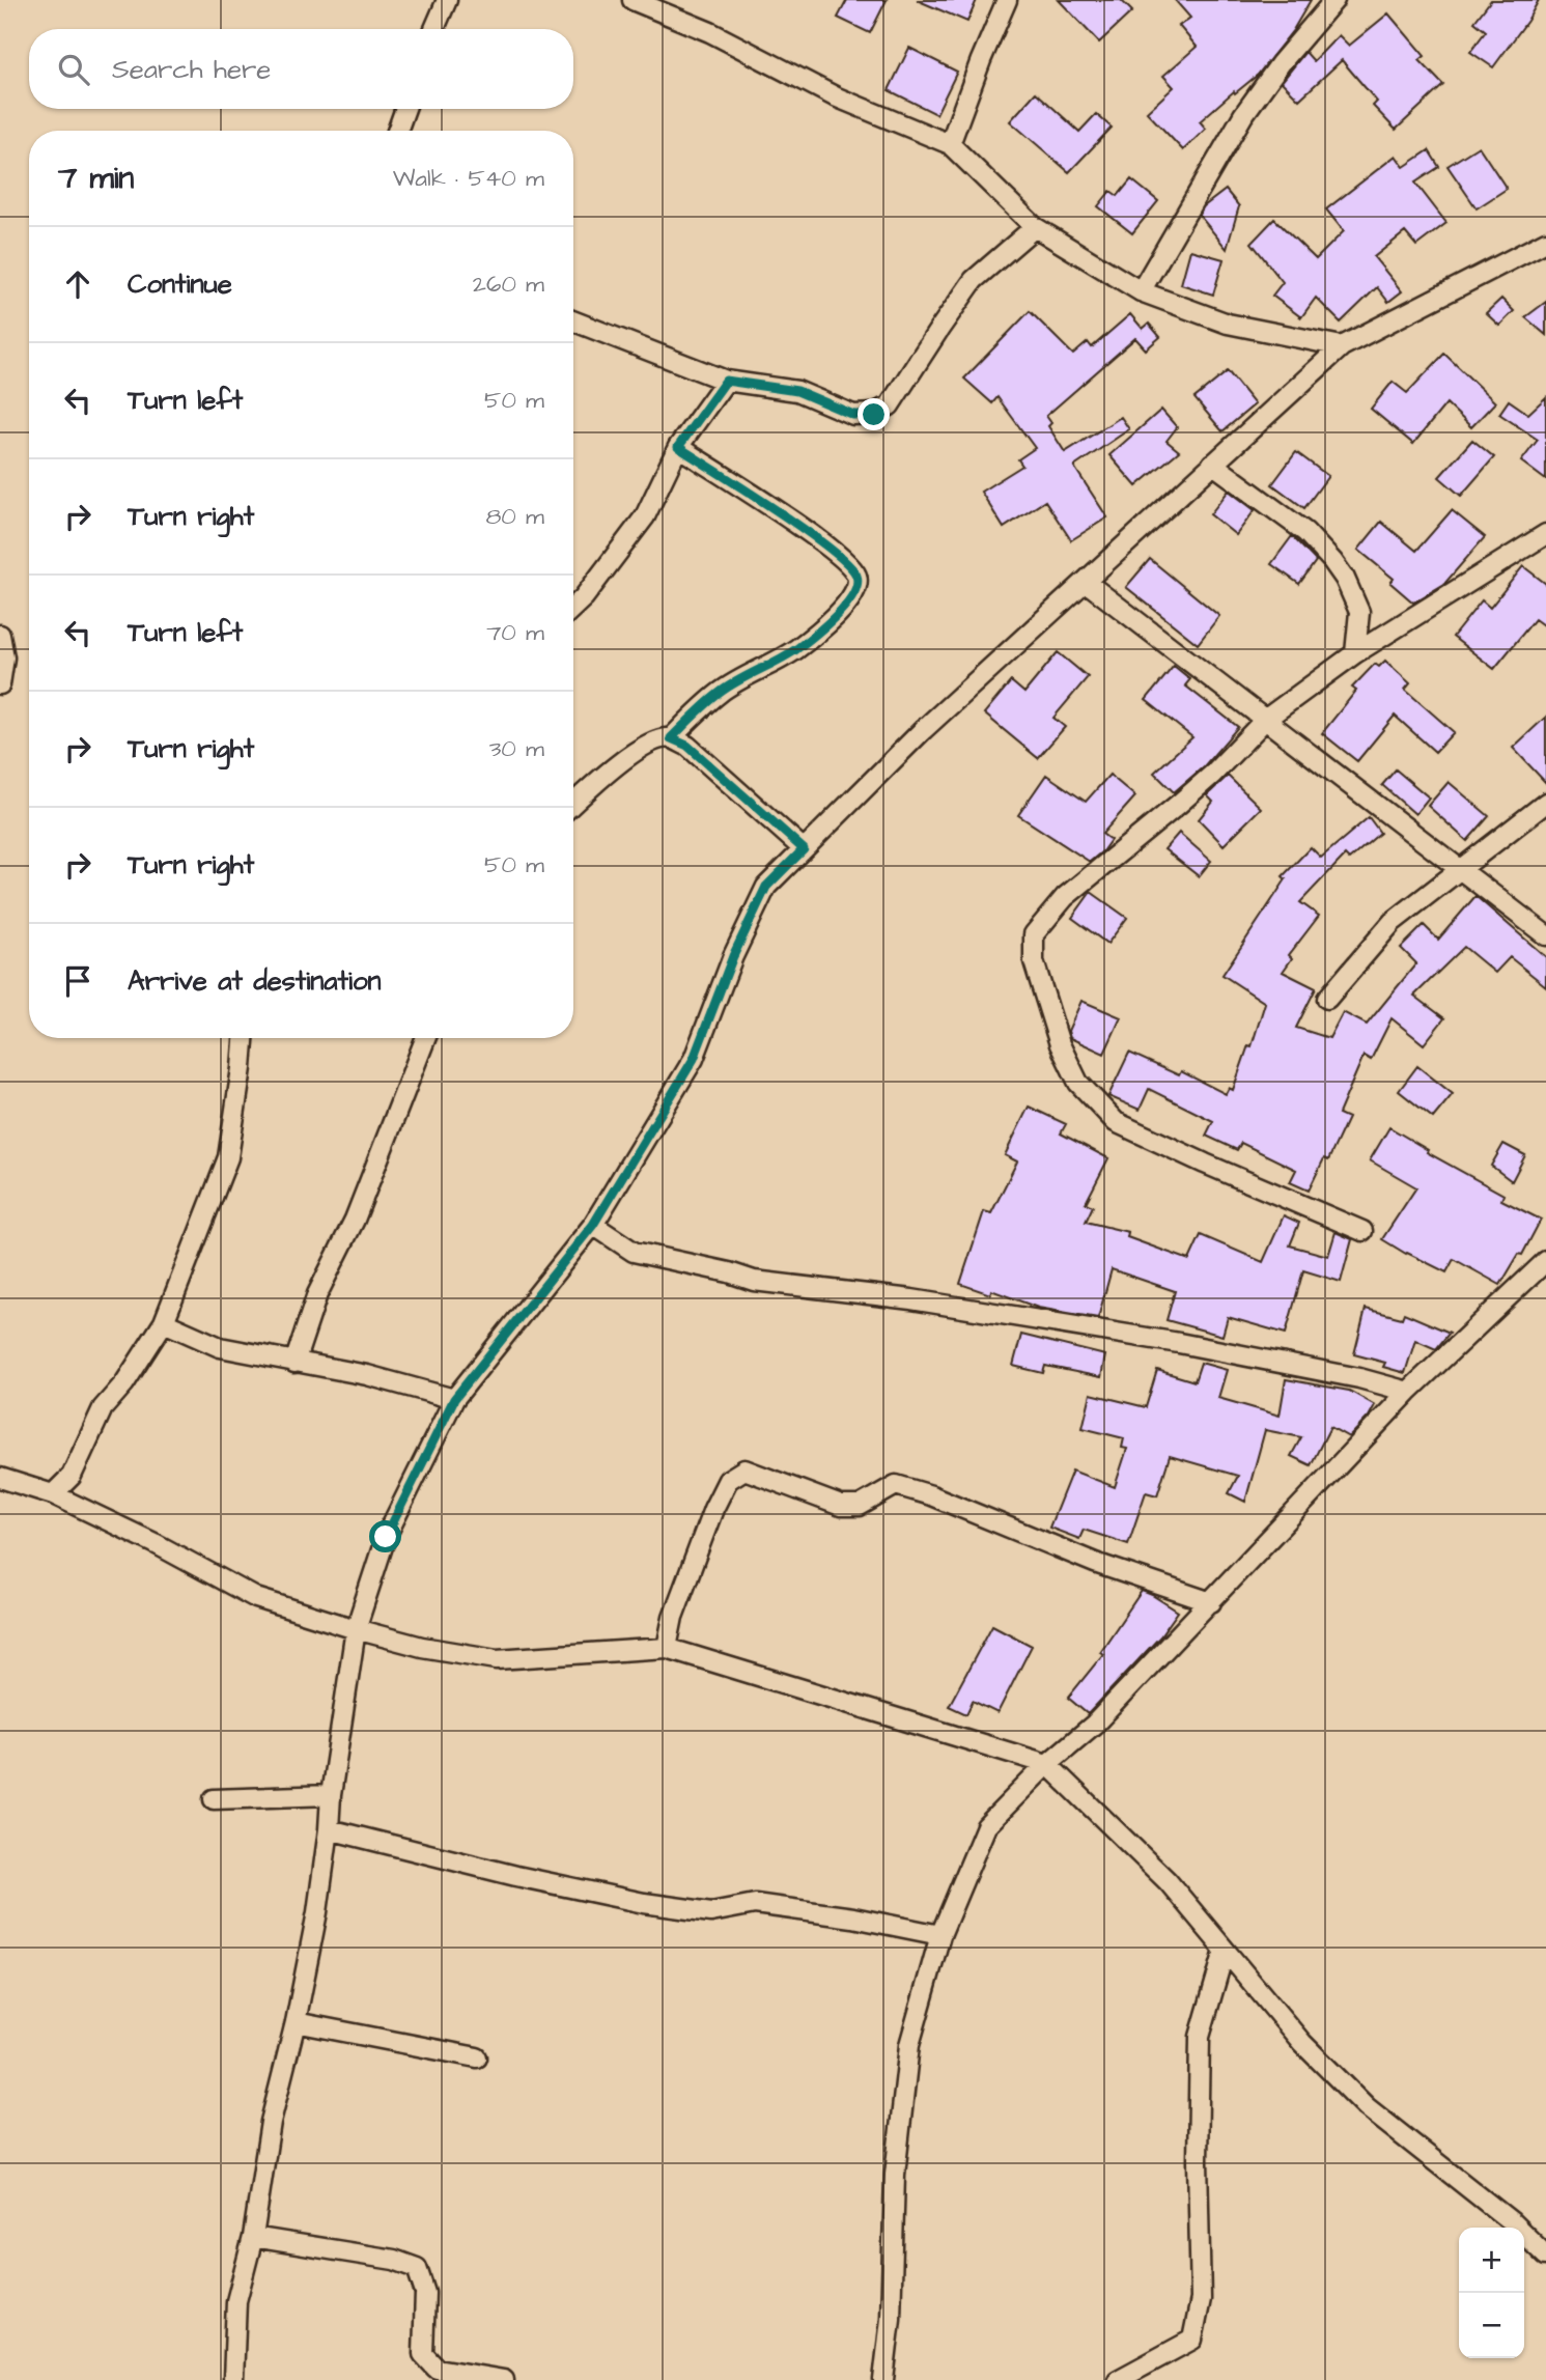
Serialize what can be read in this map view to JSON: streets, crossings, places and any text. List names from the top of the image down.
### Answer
{
  "page": {
    "search": "Search here",
    "heading": ["7 min", "Walk · 540 m"],
    "list": [
      ["Continue", "260 m"],
      ["Turn left", "50 m"],
      ["Turn right", "80 m"],
      ["Turn left", "70 m"],
      ["Turn right", "30 m"],
      ["Turn right", "50 m"],
      "Arrive at destination"
    ],
    "map_buttons": ["+", "−"]
  }
}
